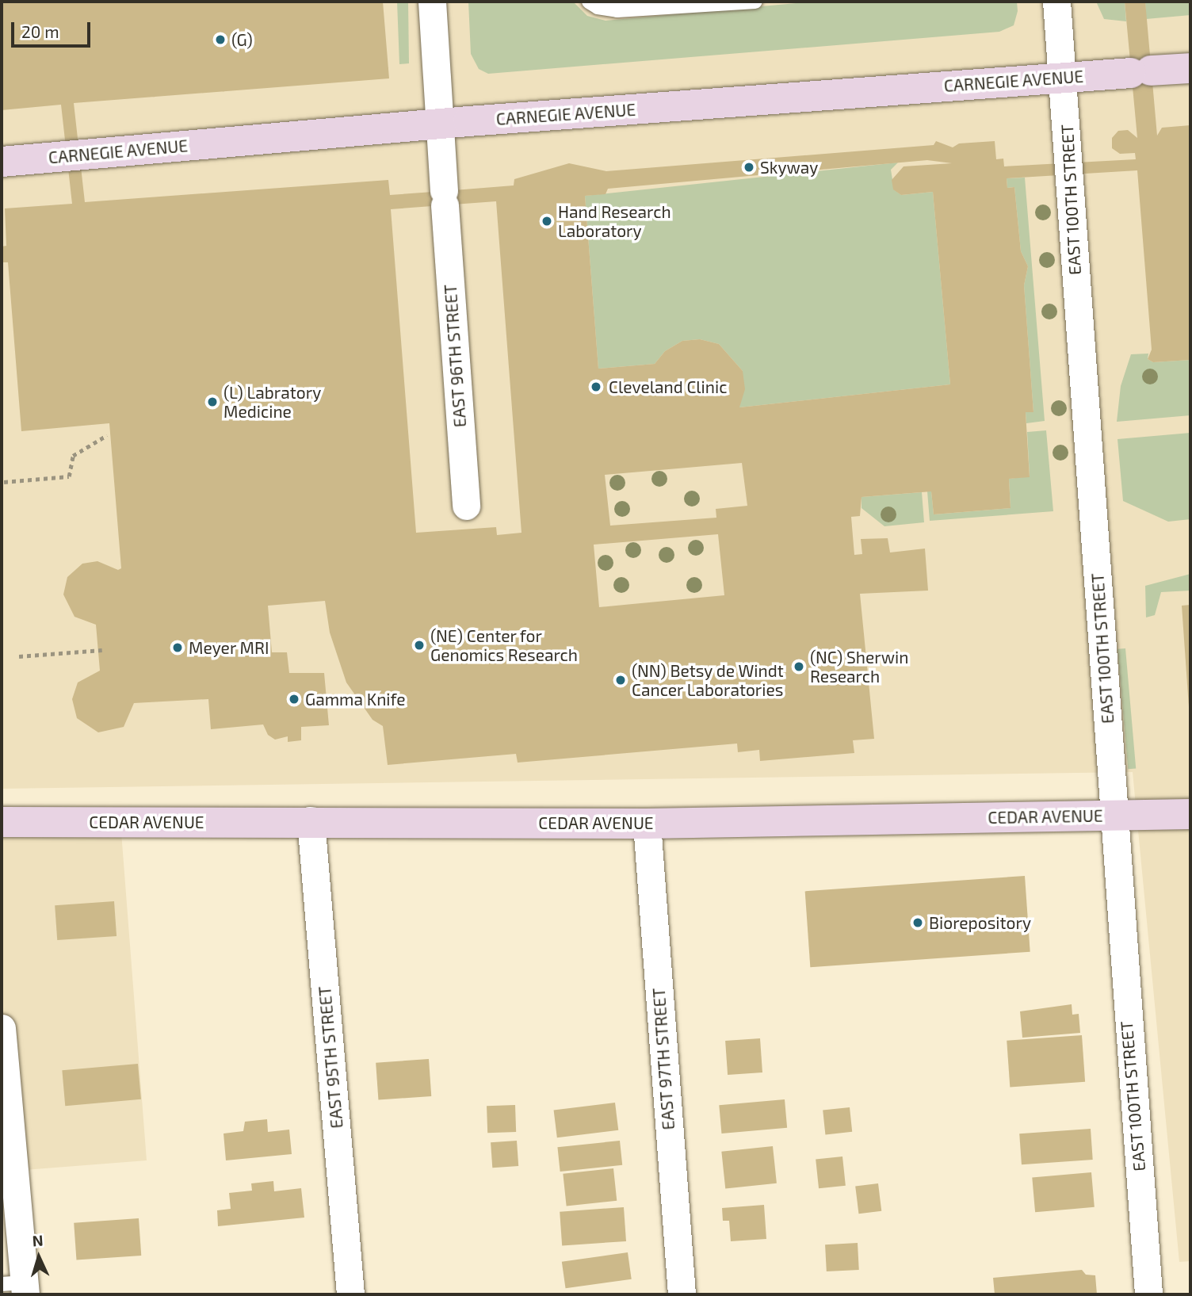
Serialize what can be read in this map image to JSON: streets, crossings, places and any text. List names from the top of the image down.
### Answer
{
  "streets": {
    "street": [
      "CARNEGIE AVENUE",
      "EAST 100TH STREET",
      "EAST 96TH STREET",
      "CEDAR AVENUE",
      "EAST 95TH STREET",
      "EAST 97TH STREET"
    ]
  },
  "crossings": [
    ["CARNEGIE AVENUE", "EAST 100TH STREET"],
    ["CARNEGIE AVENUE", "EAST 96TH STREET"],
    ["EAST 100TH STREET", "CEDAR AVENUE"],
    ["CEDAR AVENUE", "EAST 95TH STREET"],
    ["CEDAR AVENUE", "EAST 97TH STREET"]
  ],
  "places": [
    "(G)",
    "Skyway",
    "Hand Research Laboratory",
    "Cleveland Clinic",
    "(L) Labratory Medicine",
    "(NE) Center for Genomics Research",
    "Meyer MRI",
    "(NC) Sherwin Research",
    "(NN) Betsy de Windt Cancer Laboratories",
    "Gamma Knife",
    "Biorepository"
  ],
  "scale_bar": "20 m",
  "north": "top"
}
